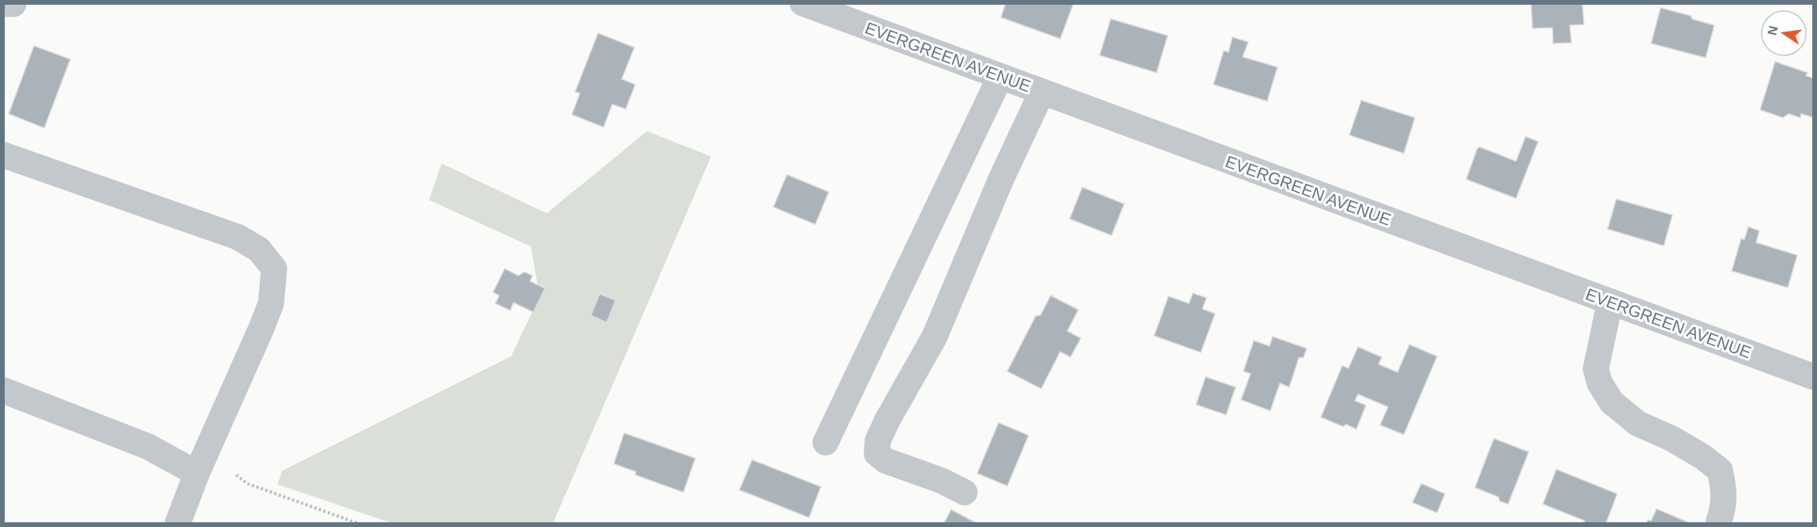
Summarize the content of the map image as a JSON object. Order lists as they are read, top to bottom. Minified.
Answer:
{"streets":{"street":["EVERGREEN AVENUE"]},"north":"left"}
